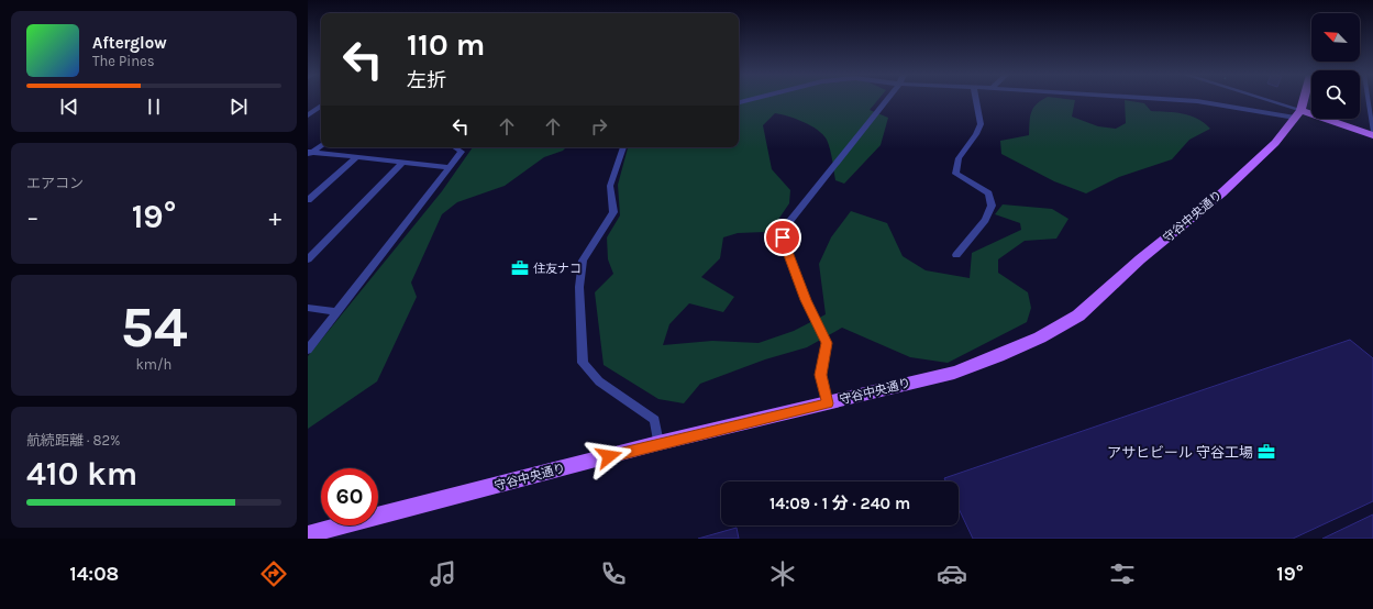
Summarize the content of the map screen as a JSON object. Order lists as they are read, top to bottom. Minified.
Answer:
{"streets":{"main road":["守谷中央通り"]},"places":{"office":["住友ナコ","アサヒビール 守谷工場"]},"north":"top left","page":{"turn":["110 m","左折"],"song":["Afterglow","The Pines"],"tile":["エアコン",["54","km/h"],["航続距離 · 82%","410 km"]],"heat":["−","19°","+"],"limit":"60","trip":"14:09 · 1 分 · 240 m","tabs":["14:08","19°"]}}
